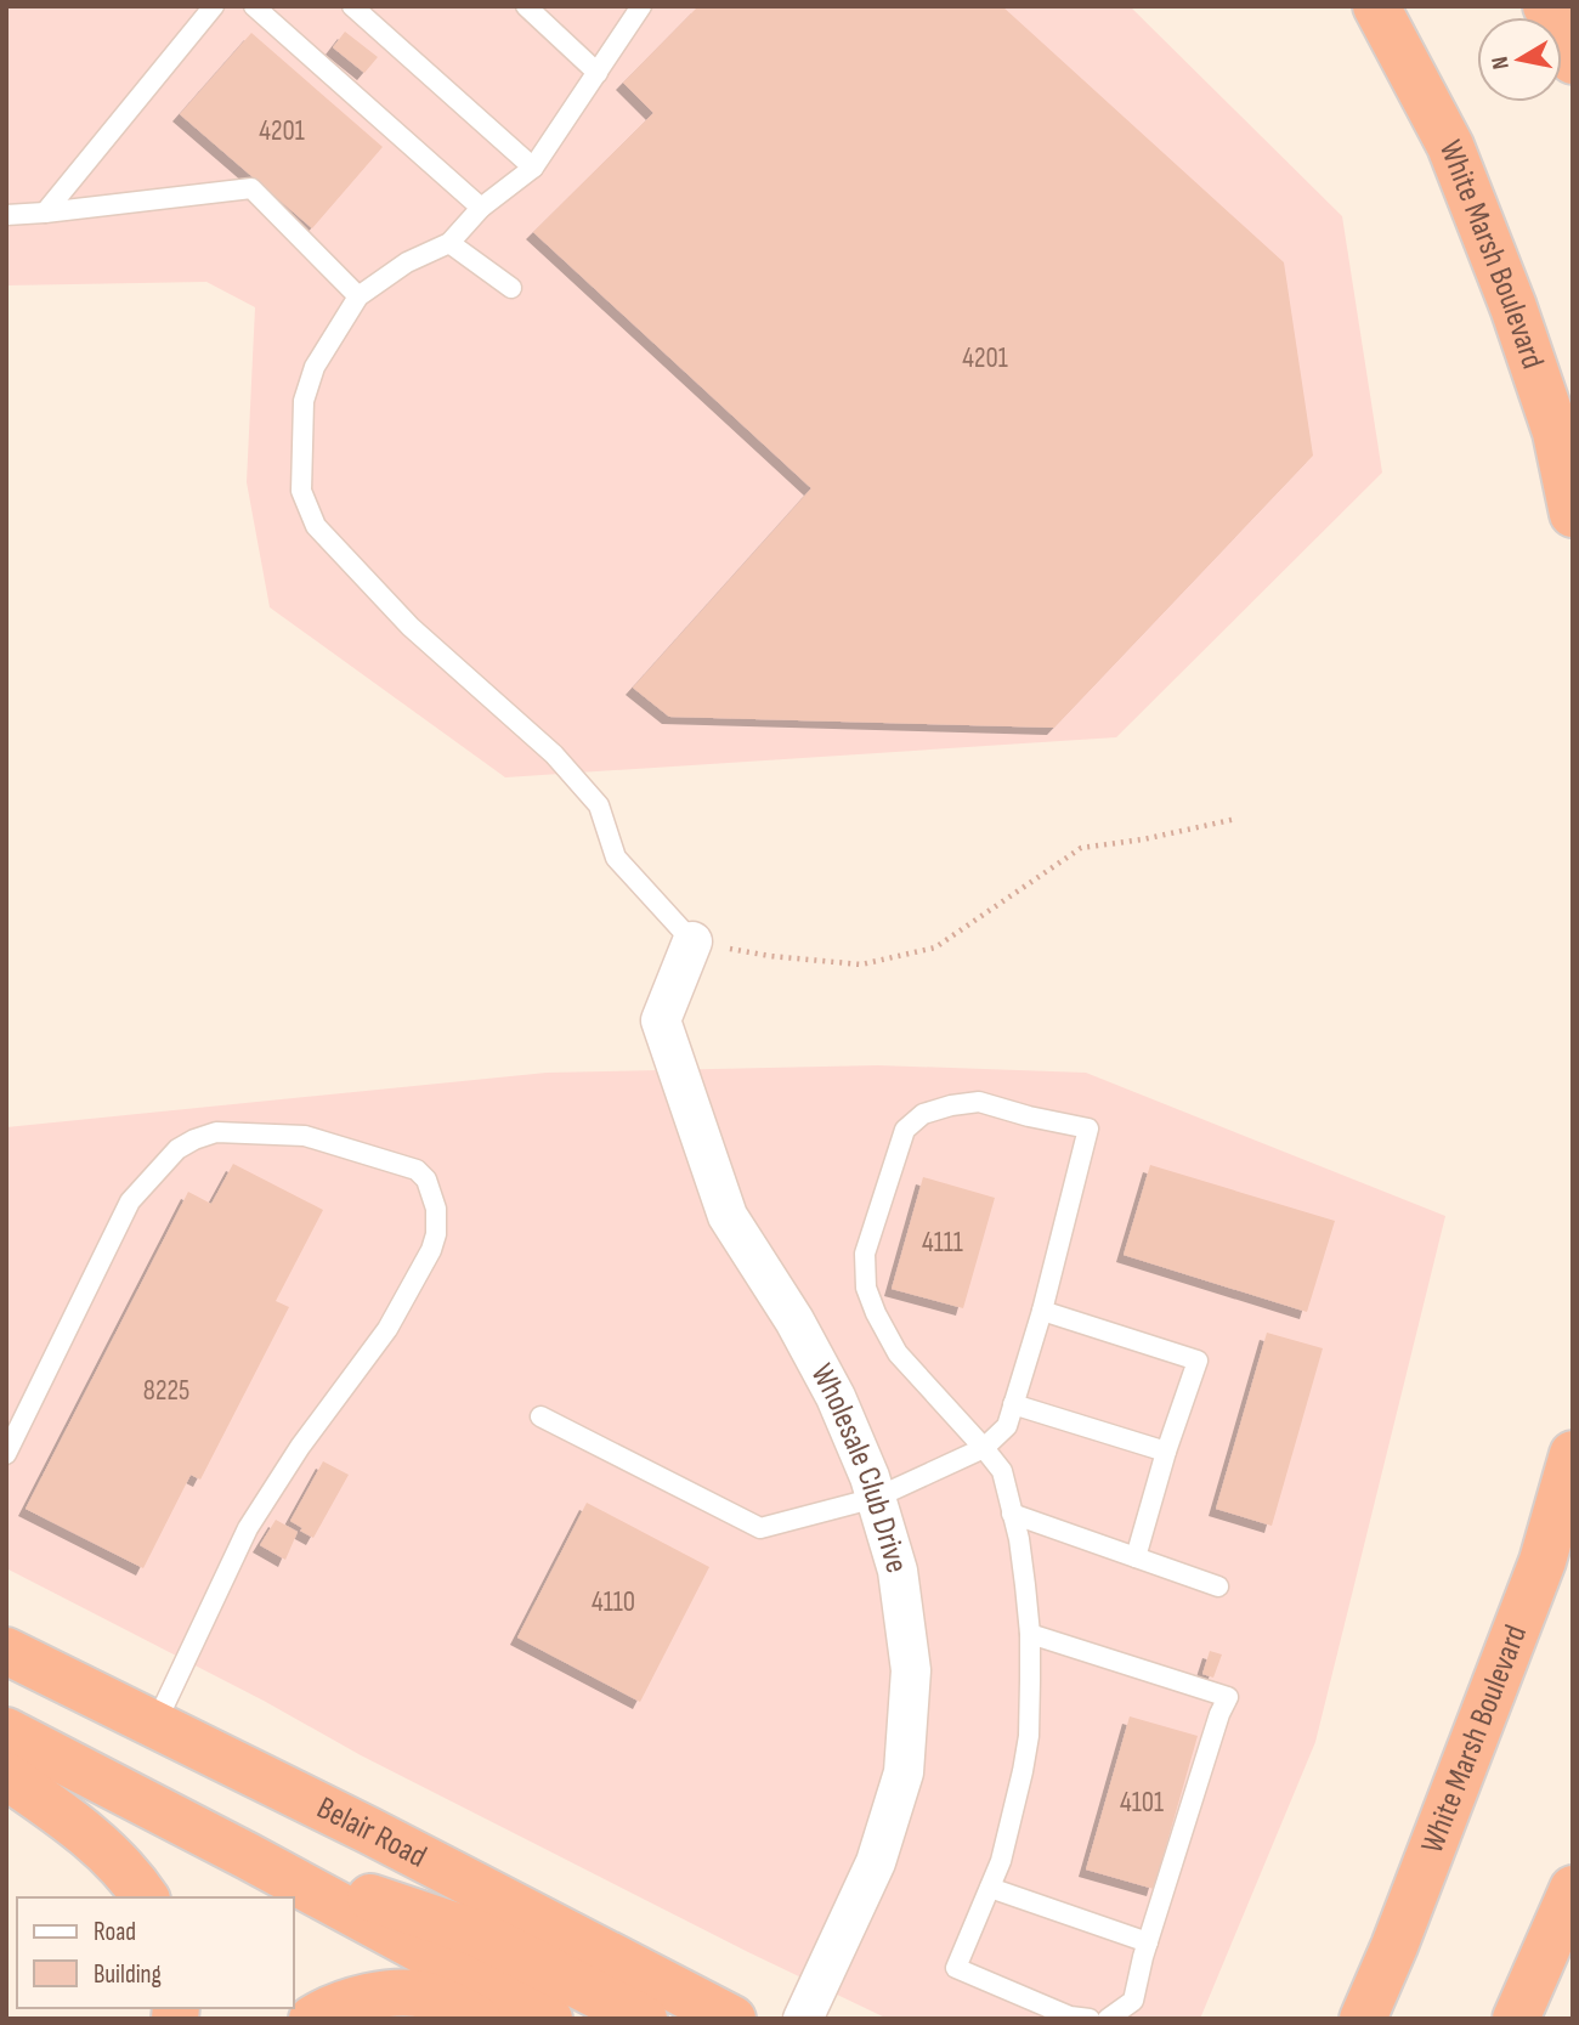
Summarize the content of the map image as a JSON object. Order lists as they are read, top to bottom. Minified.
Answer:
{"streets":{"highway":["White Marsh Boulevard","Belair Road"],"street":["Wholesale Club Drive"]},"house_numbers":["4201","4201","4111","8225","4110","4101"],"legend":["Road","Building"],"north":"left"}
